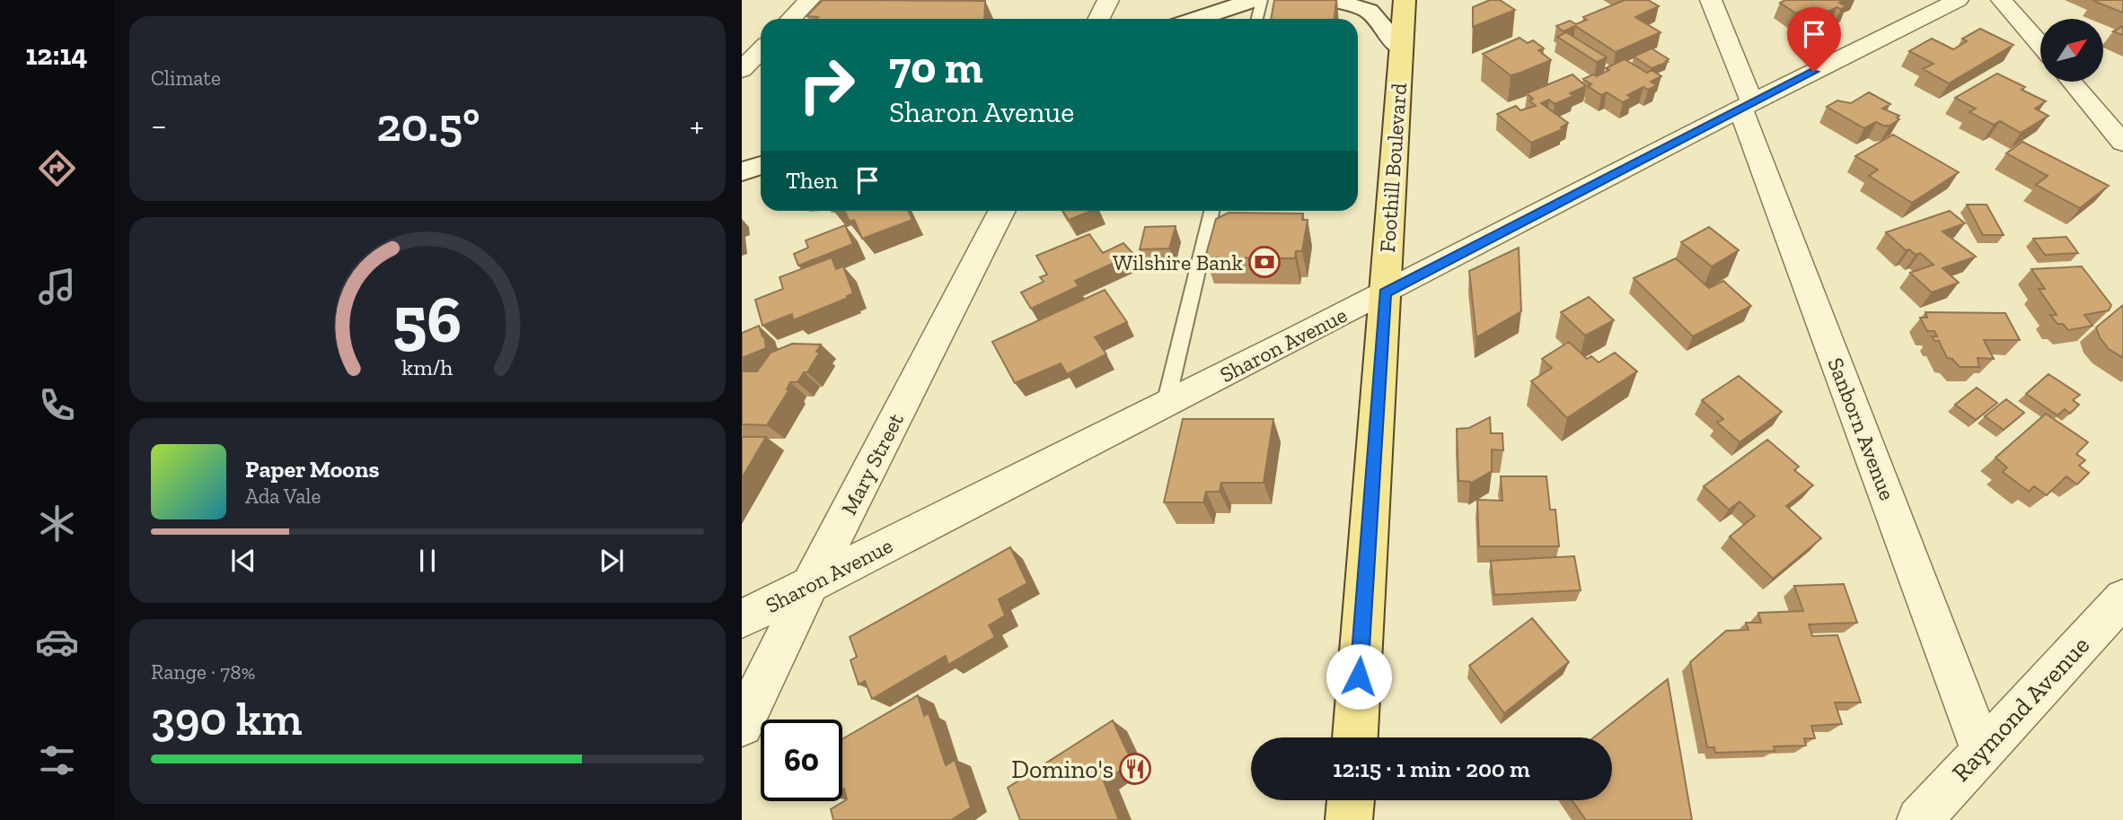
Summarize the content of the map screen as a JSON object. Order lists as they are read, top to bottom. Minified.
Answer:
{"streets":{"main road":["Foothill Boulevard"],"street":["Sharon Avenue","Sanborn Avenue","Mary Street","Raymond Avenue"]},"crossings":[["Foothill Boulevard","Sharon Avenue"],["Sharon Avenue","Sanborn Avenue"],["Sharon Avenue","Mary Street"],["Sanborn Avenue","Raymond Avenue"]],"places":{"bank":["Wilshire Bank"],"restaurant":["Domino's"]},"north":"top right","page":{"tabs":"12:14","tile":["Climate",["Range · 78%","390 km"]],"turn":["70 m","Sharon Avenue"],"heat":["−","20.5°","+"],"then":"Then","song":["Paper Moons","Ada Vale"],"limit":"60","trip":"12:15 · 1 min · 200 m","gauge":["56","km/h"]}}
